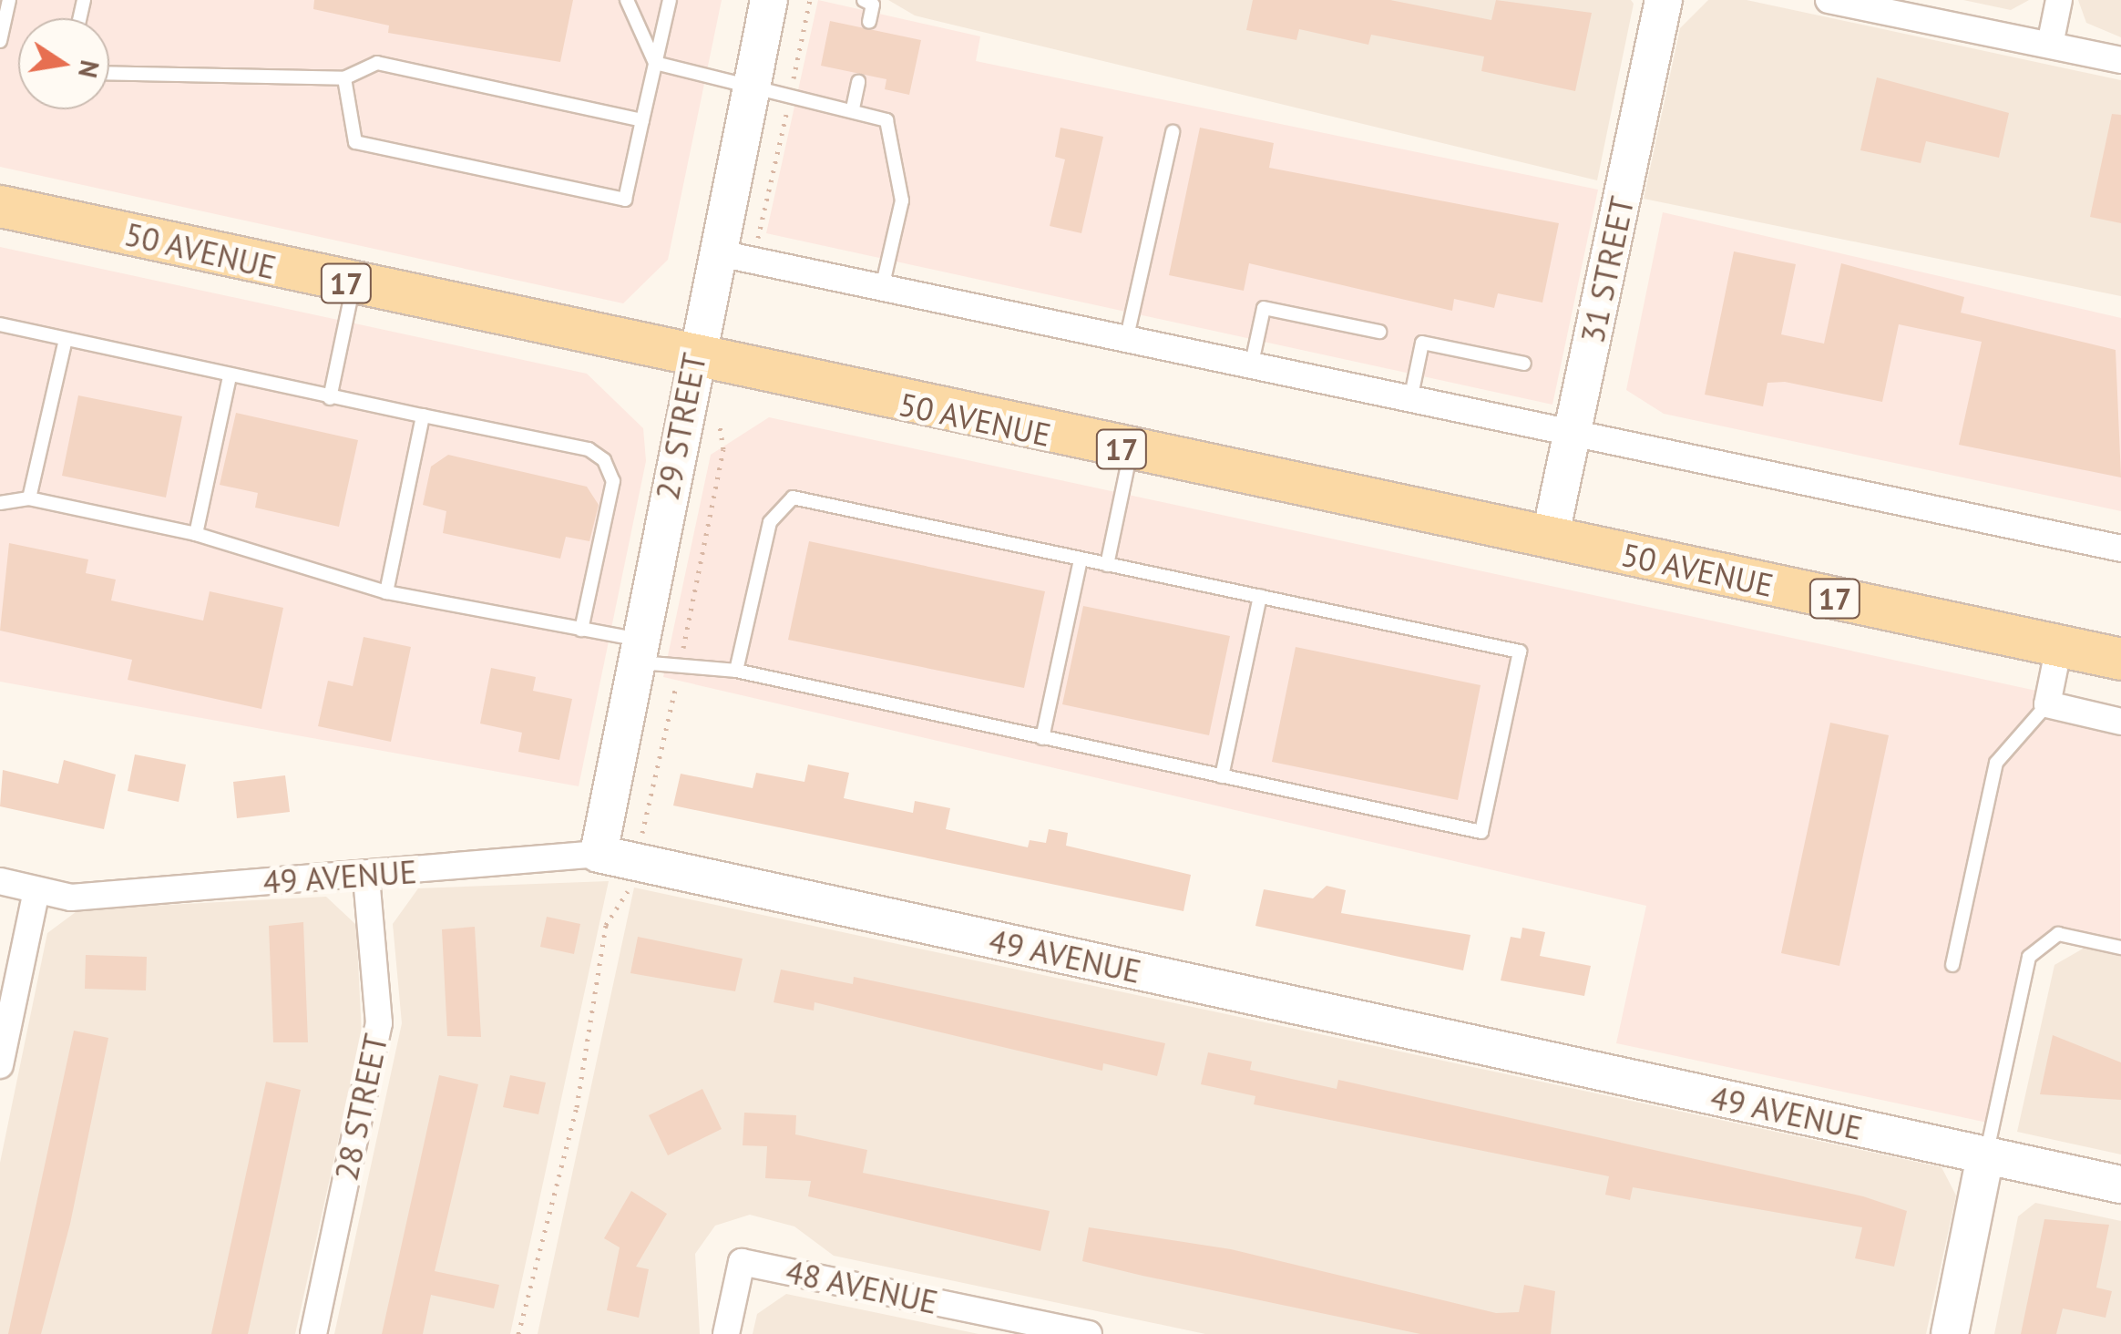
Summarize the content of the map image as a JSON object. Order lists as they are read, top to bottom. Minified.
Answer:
{"streets":{"main road":["50 AVENUE","17"],"street":["31 STREET","29 STREET","49 AVENUE","28 STREET","48 AVENUE"]},"crossings":[["50 AVENUE","31 STREET"],["50 AVENUE","29 STREET"],["29 STREET","49 AVENUE"],["49 AVENUE","28 STREET"]],"north":"right"}
